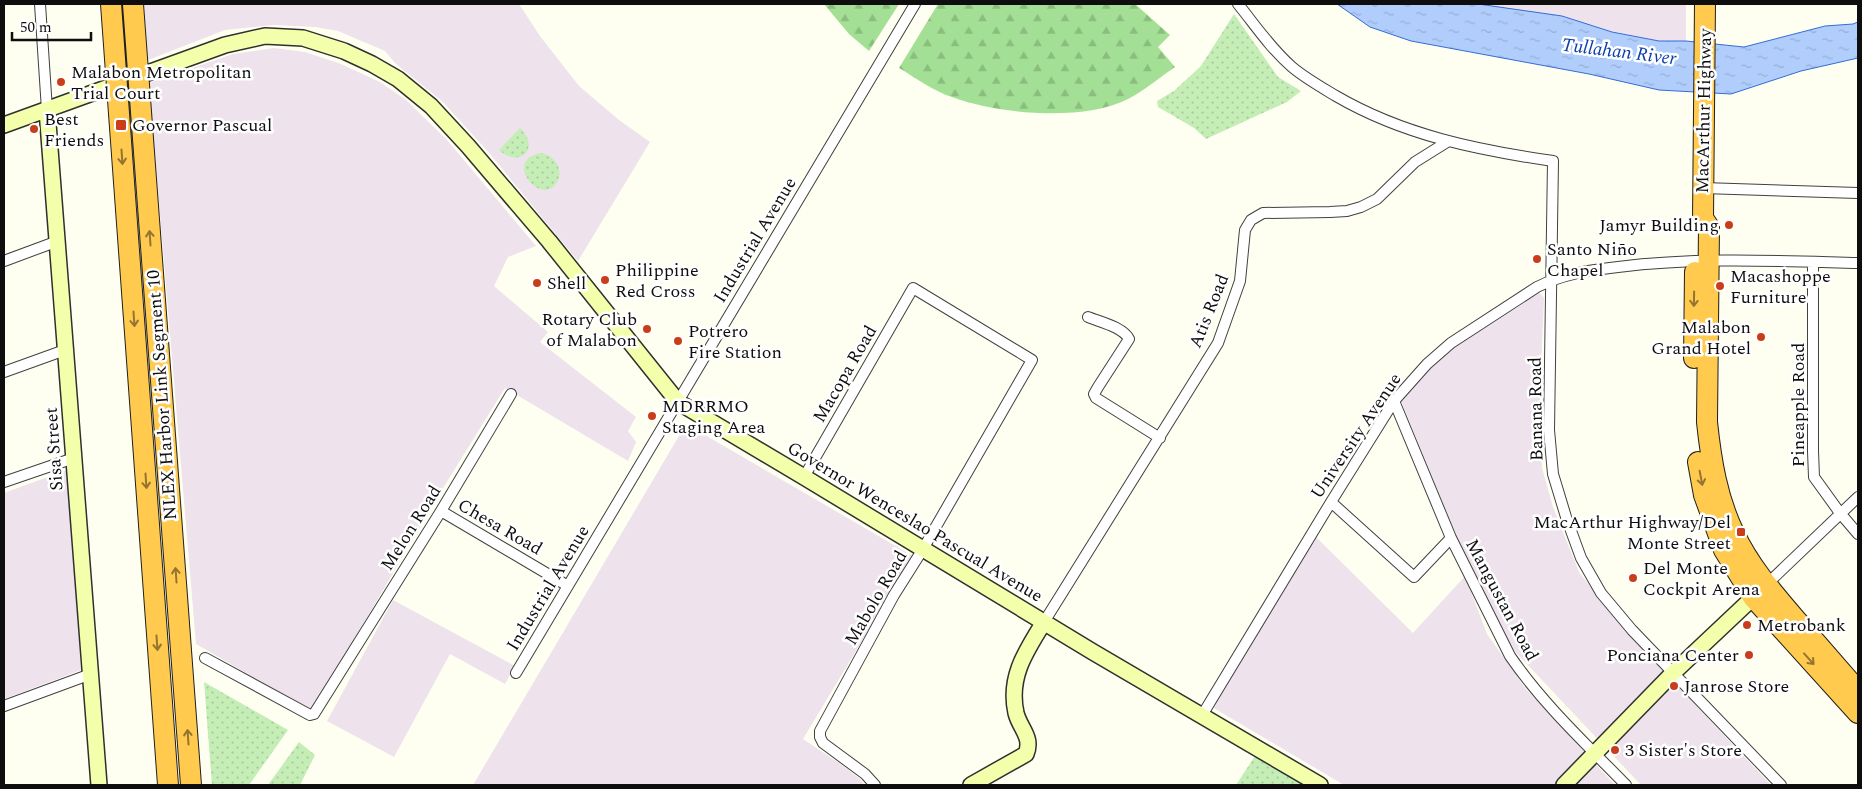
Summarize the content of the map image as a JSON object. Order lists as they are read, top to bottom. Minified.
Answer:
{"streets":{"highway":["MacArthur Highway","NLEX Harbor Link Segment 10"],"main road":["Sisa Street","Governor Wenceslao Pascual Avenue"],"street":["Industrial Avenue","Atis Road","Macopa Road","Pineapple Road","Banana Road","University Avenue","Chesa Road","Melon Road","Mabolo Road","Mangustan Road"]},"crossings":[["MacArthur Highway","University Avenue"],["Industrial Avenue","Governor Wenceslao Pascual Avenue"],["Industrial Avenue","Chesa Road"],["Atis Road","Banana Road"],["Atis Road","Governor Wenceslao Pascual Avenue"],["Macopa Road","Governor Wenceslao Pascual Avenue"],["Macopa Road","Mabolo Road"],["Pineapple Road","University Avenue"],["Banana Road","University Avenue"],["University Avenue","Governor Wenceslao Pascual Avenue"],["University Avenue","Mangustan Road"],["Sisa Street","Governor Wenceslao Pascual Avenue"],["Governor Wenceslao Pascual Avenue","Mabolo Road"],["Chesa Road","Melon Road"]],"water":["Tullahan River"],"places":{"other":["Malabon Metropolitan Trial Court","Best Friends","Jamyr Building","Santo Niño Chapel","Philippine Red Cross","Shell","Macashoppe Furniture","Rotary Club of Malabon","Malabon Grand Hotel","Potrero Fire Station","MDRRMO Staging Area","Del Monte Cockpit Arena","Metrobank","Ponciana Center","Janrose Store","3 Sister's Store"],"transit":["Governor Pascual","MacArthur Highway/Del Monte Street"]},"scale_bar":"50 m"}
